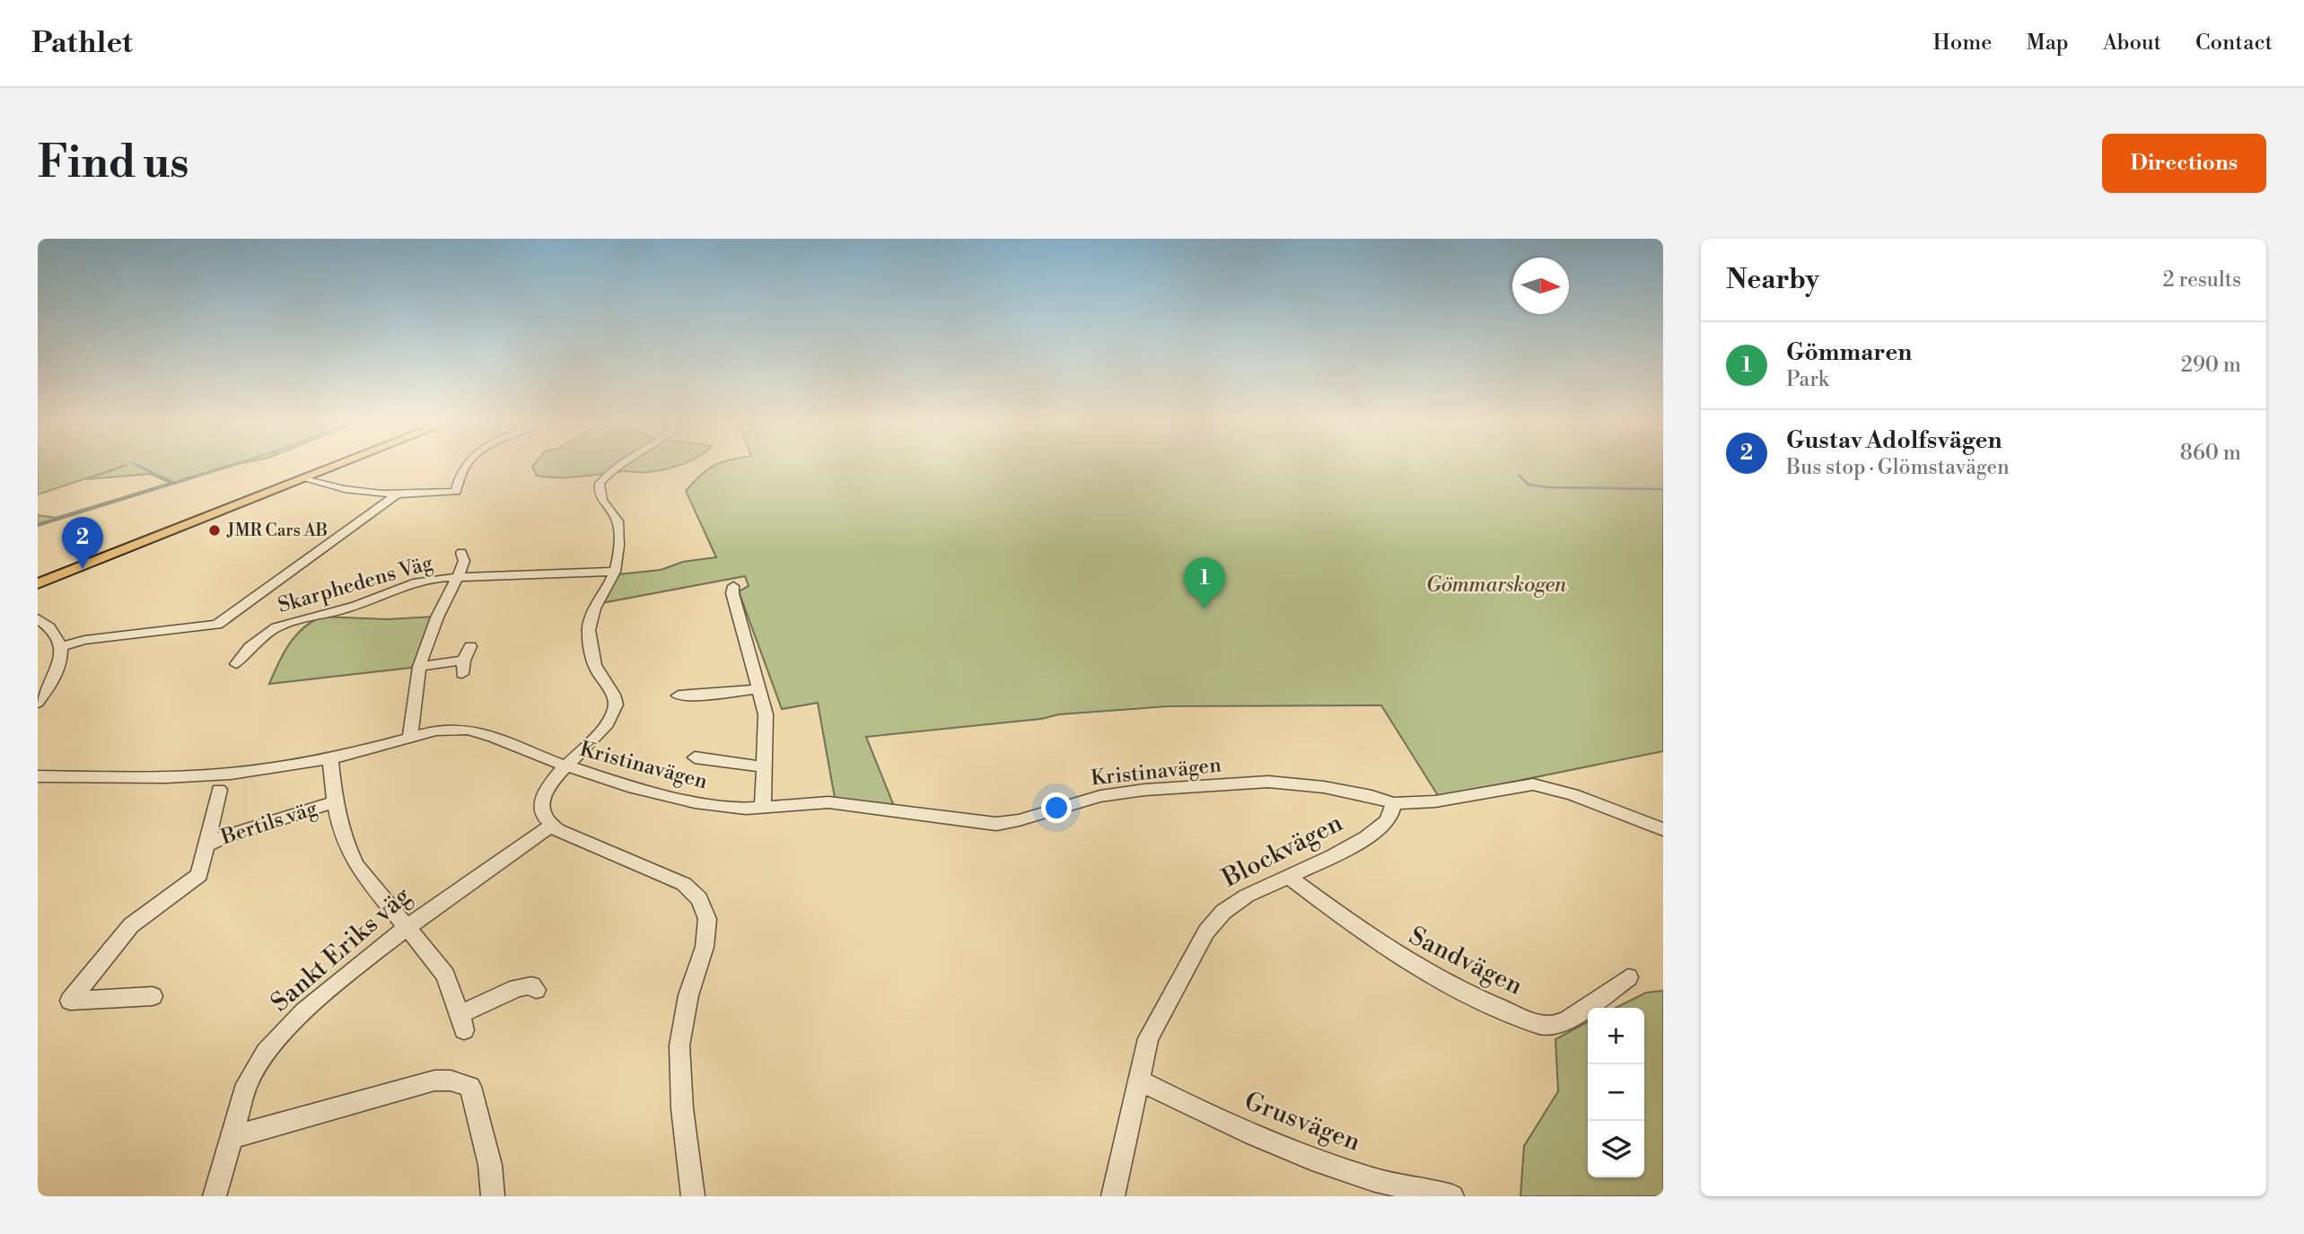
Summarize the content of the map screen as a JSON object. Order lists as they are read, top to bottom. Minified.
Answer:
{"streets":{"street":["Skarphedens Väg","Kristinavägen","Bertils väg","Blockvägen","Sankt Eriks väg","Sandvägen","Grusvägen"]},"crossings":[["Kristinavägen","Blockvägen"],["Blockvägen","Sandvägen"],["Blockvägen","Grusvägen"]],"parks":["Gömmarskogen"],"places":["JMR Cars AB"],"north":"right","page":{"header":"Pathlet","nav":["Home","Map","About","Contact"],"buttons":"Directions","title":"Find us","heading":["Nearby","2 results"],"list":[{"mark":"1","name":"Gömmaren","note":"Park","value":"290 m"},{"mark":"2","name":"Gustav Adolfsvägen","note":"Bus stop · Glömstavägen","value":"860 m"}],"pins":["2","1"],"map_buttons":["+","−"]}}
